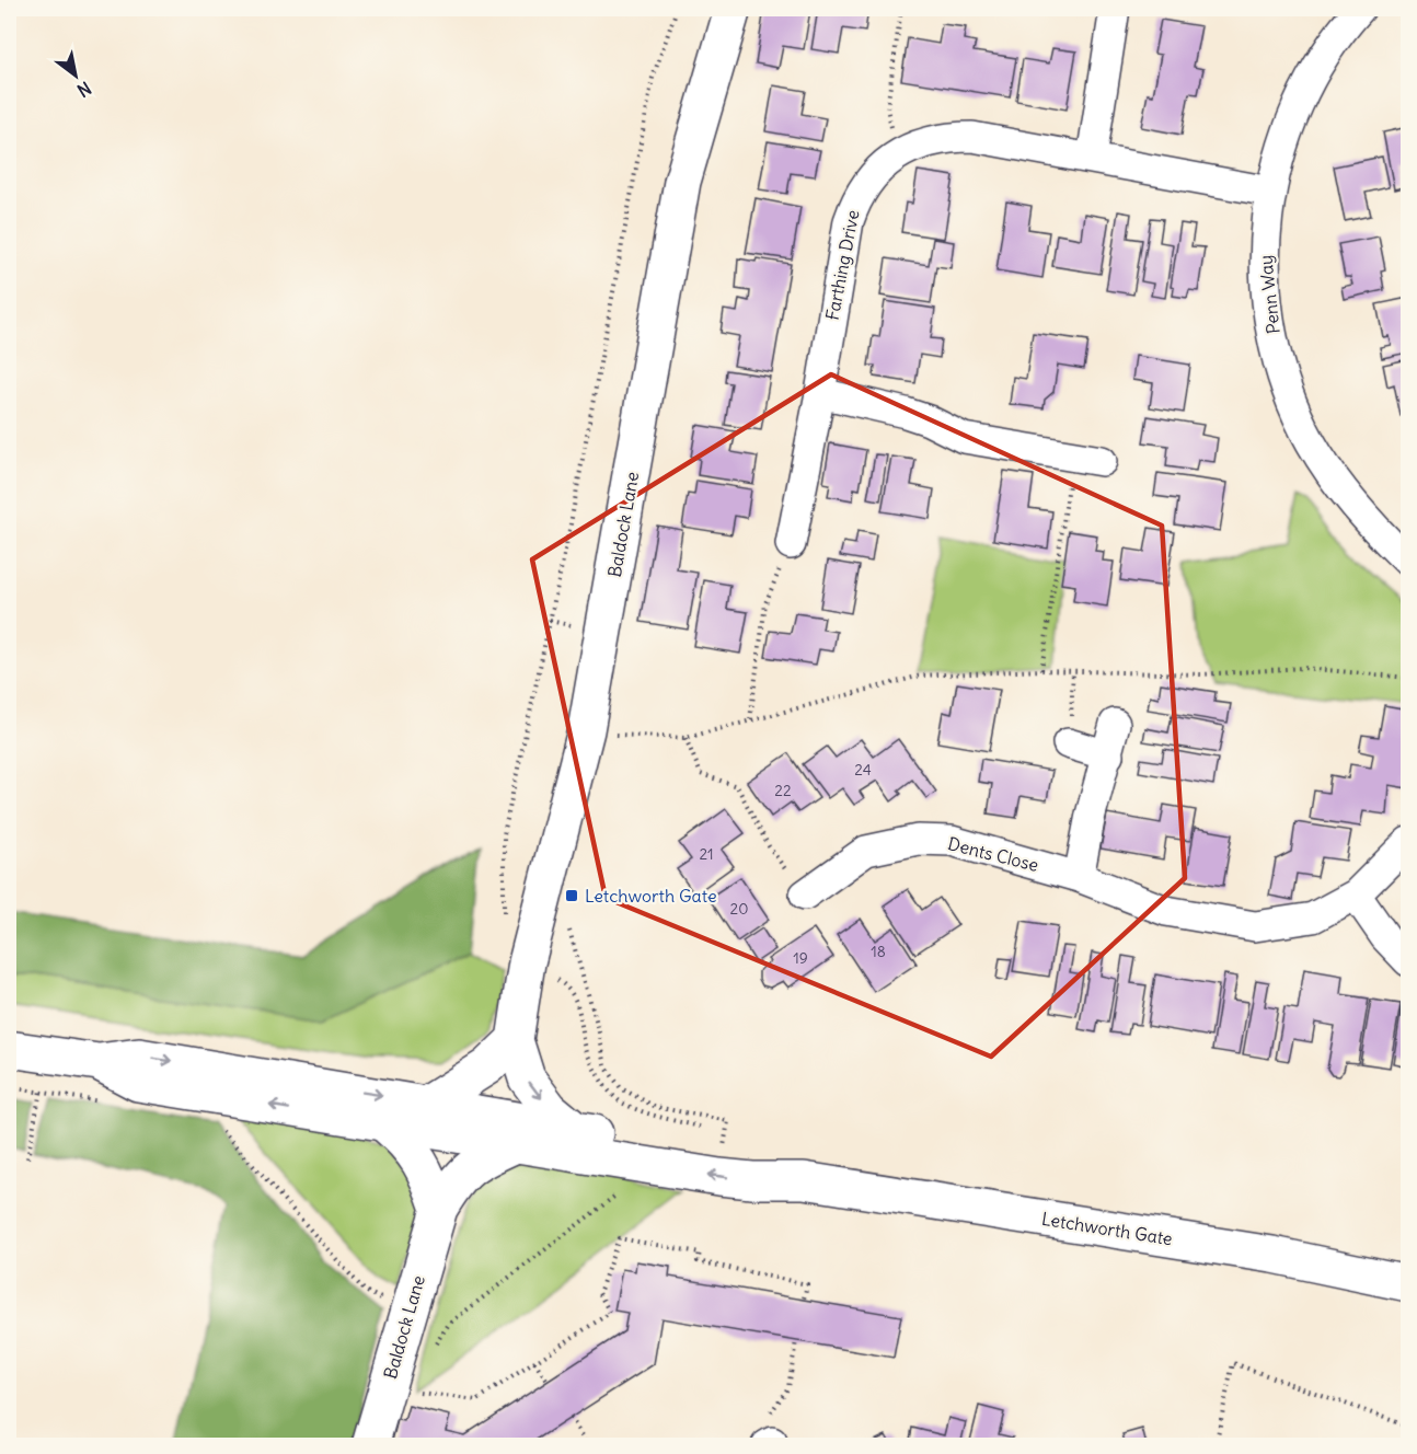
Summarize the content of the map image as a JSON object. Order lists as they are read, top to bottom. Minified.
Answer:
{"streets":{"main road":["Baldock Lane","Letchworth Gate"],"street":["Farthing Drive","Penn Way","Dents Close"]},"crossings":[["Farthing Drive","Penn Way"],["Baldock Lane","Letchworth Gate"]],"places":{"transit":["Letchworth Gate"]},"house_numbers":["24","22","21","20","18","19"],"north":"bottom right"}
